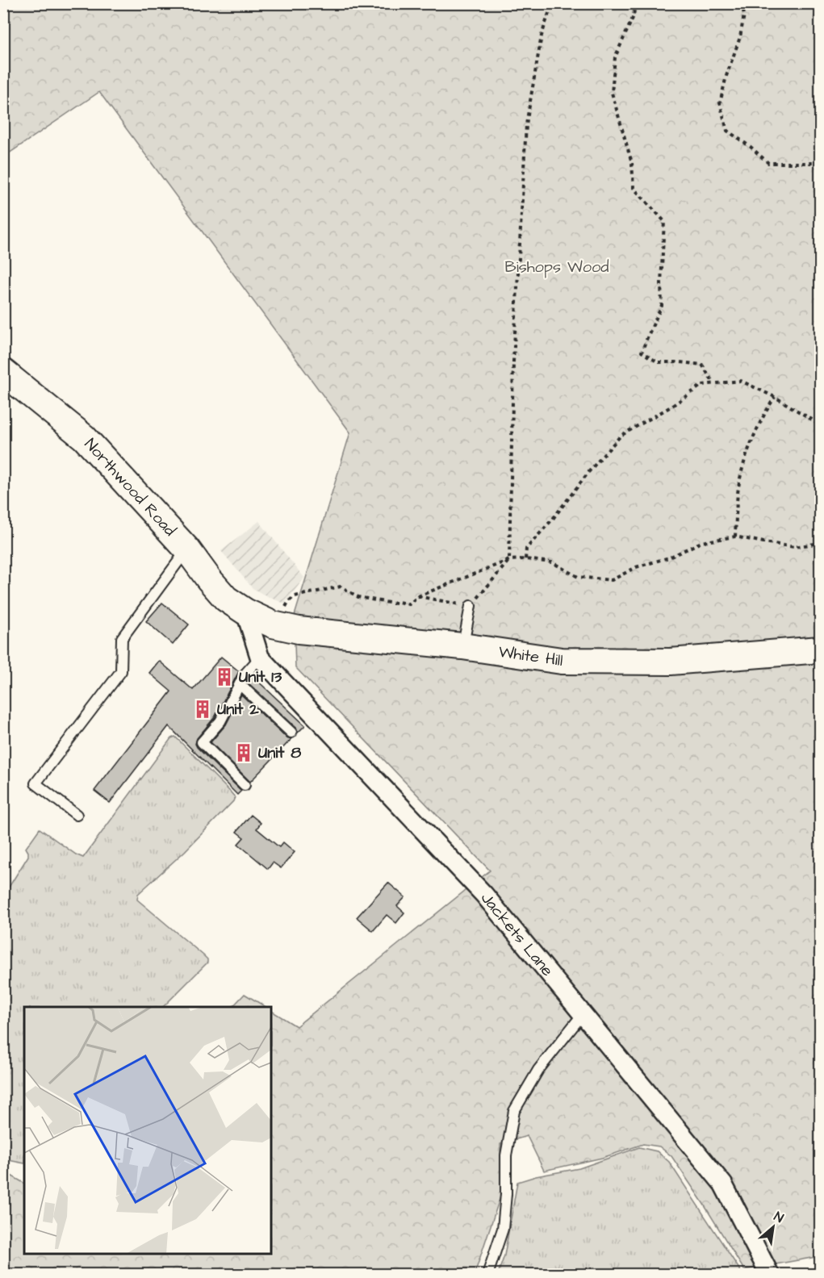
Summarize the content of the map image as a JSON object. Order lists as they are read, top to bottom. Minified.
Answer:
{"streets":{"street":["Northwood Road","White Hill","Jackets Lane"]},"crossings":[["Northwood Road","White Hill"],["Northwood Road","Jackets Lane"],["White Hill","Jackets Lane"]],"parks":["Bishops Wood"],"places":{"building":["Unit 13","Unit 2","Unit 8"]},"north":"top right"}
